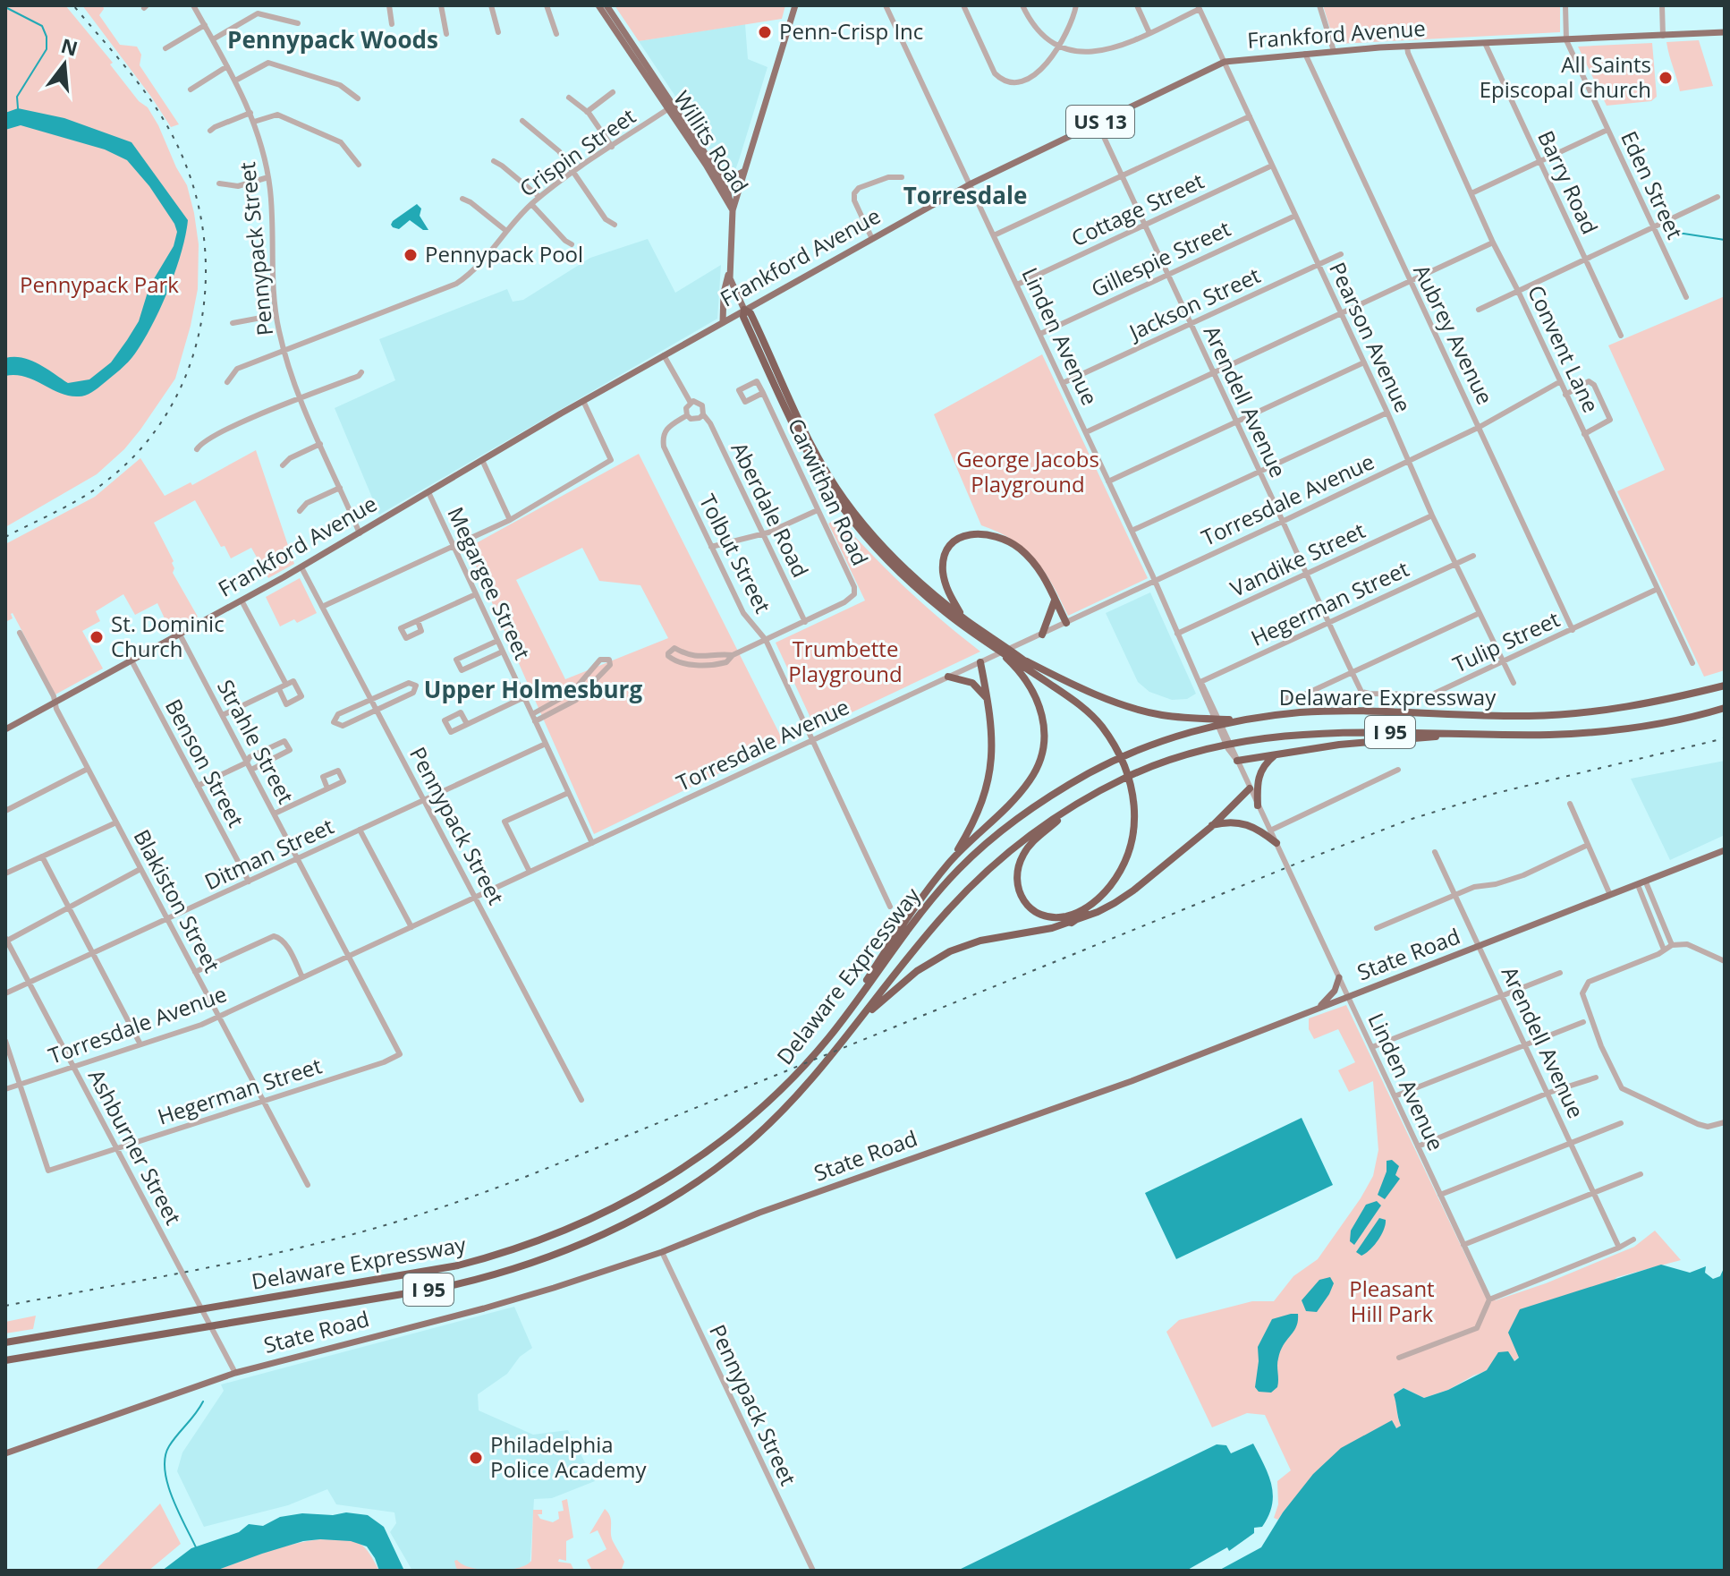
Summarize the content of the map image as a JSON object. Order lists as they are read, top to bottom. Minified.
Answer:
{"streets":{"highway":["Delaware Expressway","I 95"],"main road":["Frankford Avenue","US 13","Willits Road","State Road"],"street":["Crispin Street","Barry Road","Eden Street","Cottage Street","Pennypack Street","Gillespie Street","Jackson Street","Aubrey Avenue","Linden Avenue","Pearson Avenue","Convent Lane","Arendell Avenue","Carwithan Road","Torresdale Avenue","Aberdale Road","Tolbut Street","Vandike Street","Megargee Street","Hegerman Street","Tulip Street","Strahle Street","Benson Street","Ditman Street","Blakiston Street","Ashburner Street"]},"crossings":[["Frankford Avenue","Barry Road"],["Frankford Avenue","Eden Street"],["Frankford Avenue","Pennypack Street"],["Frankford Avenue","Aubrey Avenue"],["Frankford Avenue","Linden Avenue"],["Frankford Avenue","Pearson Avenue"],["Frankford Avenue","Convent Lane"],["Frankford Avenue","Arendell Avenue"],["Frankford Avenue","Megargee Street"],["Frankford Avenue","Strahle Street"],["Frankford Avenue","Benson Street"],["Frankford Avenue","Blakiston Street"],["Willits Road","Crispin Street"],["Crispin Street","Pennypack Street"],["Cottage Street","Linden Avenue"],["Cottage Street","Pearson Avenue"],["Cottage Street","Arendell Avenue"],["Pennypack Street","Torresdale Avenue"],["Pennypack Street","Ditman Street"],["Pennypack Street","State Road"],["Gillespie Street","Linden Avenue"],["Gillespie Street","Pearson Avenue"],["Gillespie Street","Arendell Avenue"],["Jackson Street","Linden Avenue"],["Jackson Street","Pearson Avenue"],["Jackson Street","Arendell Avenue"],["Aubrey Avenue","Torresdale Avenue"],["Aubrey Avenue","Tulip Street"],["Linden Avenue","Torresdale Avenue"],["Linden Avenue","Vandike Street"],["Linden Avenue","Hegerman Street"],["Linden Avenue","State Road"],["Pearson Avenue","Torresdale Avenue"],["Pearson Avenue","Vandike Street"],["Pearson Avenue","Hegerman Street"],["Pearson Avenue","Tulip Street"],["Convent Lane","Torresdale Avenue"],["Convent Lane","Tulip Street"],["Arendell Avenue","Torresdale Avenue"],["Arendell Avenue","Vandike Street"],["Arendell Avenue","Hegerman Street"],["Arendell Avenue","Tulip Street"],["Arendell Avenue","State Road"],["Carwithan Road","Aberdale Road"],["Torresdale Avenue","Tolbut Street"],["Torresdale Avenue","Megargee Street"],["Torresdale Avenue","Hegerman Street"],["Torresdale Avenue","Strahle Street"],["Torresdale Avenue","Blakiston Street"],["Torresdale Avenue","Ashburner Street"],["Aberdale Road","Tolbut Street"],["Megargee Street","Ditman Street"],["Hegerman Street","Strahle Street"],["Hegerman Street","Blakiston Street"],["Hegerman Street","Ashburner Street"],["Strahle Street","Ditman Street"],["Benson Street","Ditman Street"],["Ditman Street","Blakiston Street"],["Ditman Street","Ashburner Street"],["State Road","Ashburner Street"]],"districts":["Pennypack Woods","Torresdale","Upper Holmesburg"],"parks":["Pennypack Park","George Jacobs Playground","Trumbette Playground","Pleasant Hill Park"],"places":["Penn-Crisp Inc","All Saints Episcopal Church","Pennypack Pool","St. Dominic Church","Philadelphia Police Academy"],"north":"top"}
